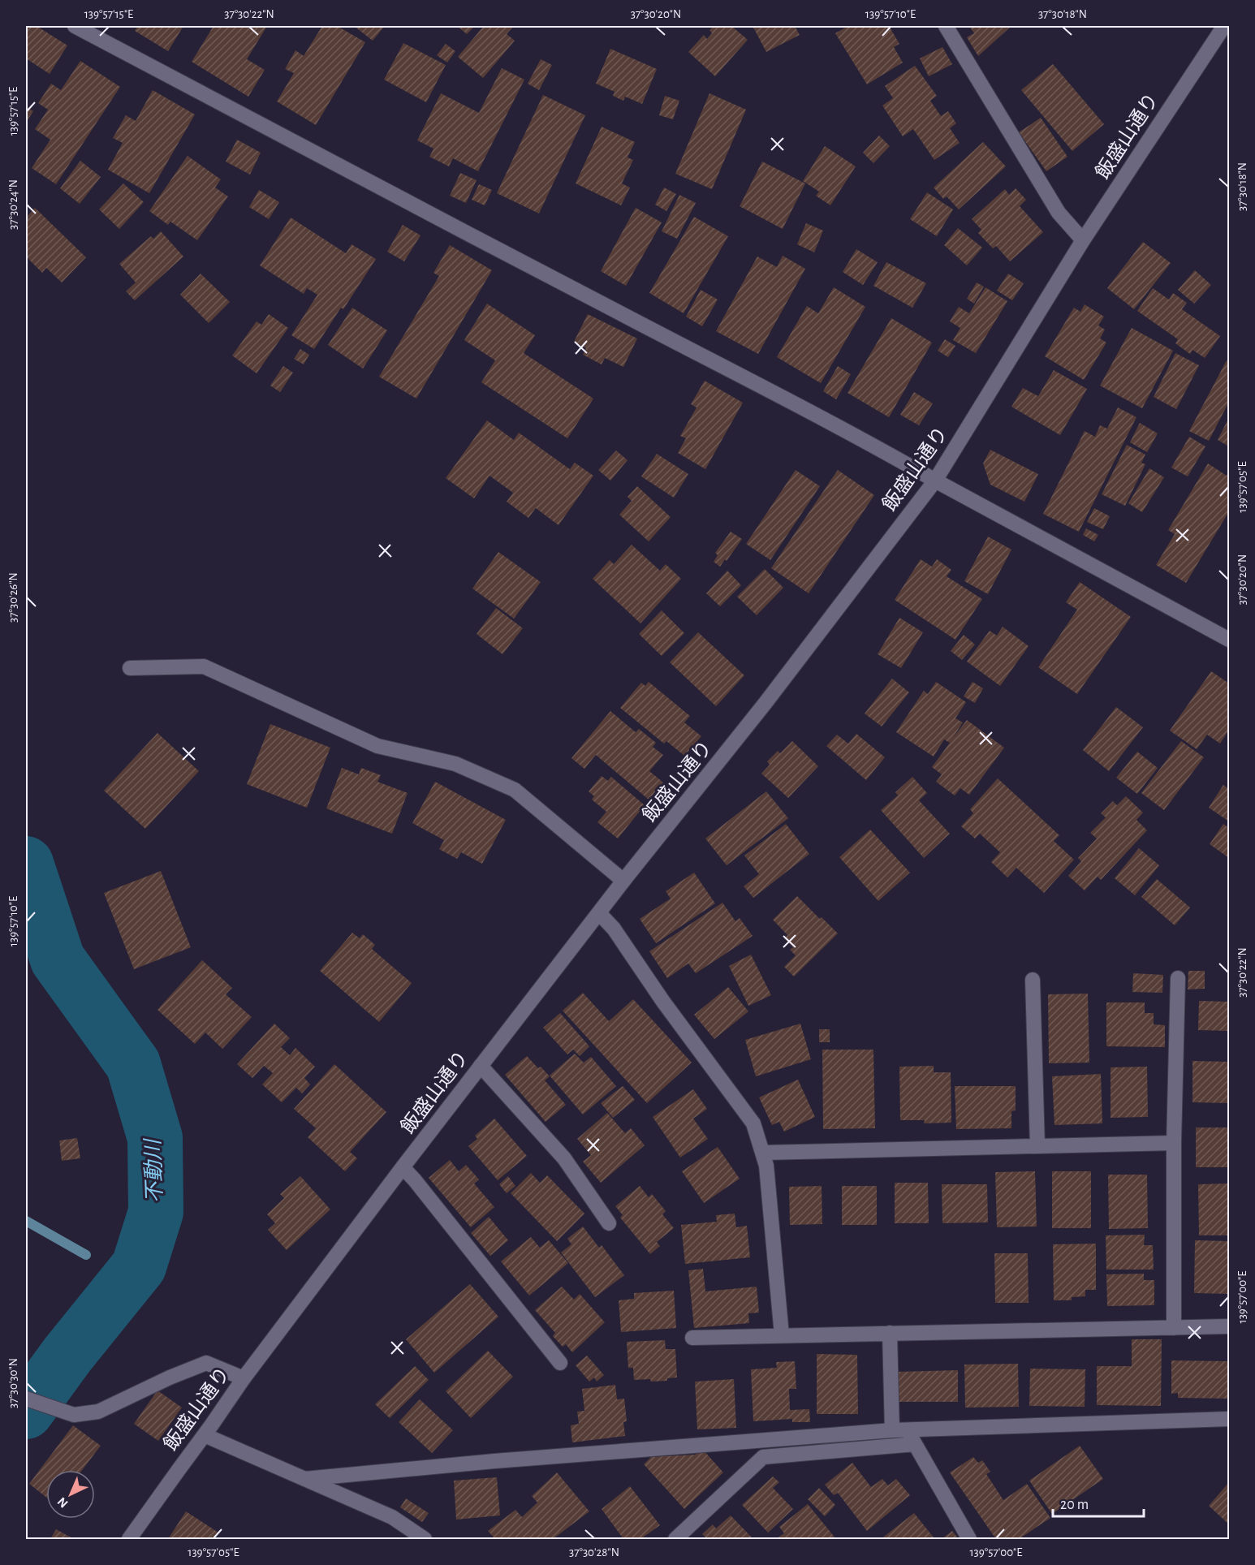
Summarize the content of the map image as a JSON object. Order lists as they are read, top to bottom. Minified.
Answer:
{"streets":{"street":["飯盛山通り"]},"water":["不動川"],"scale_bar":"20 m","north":"bottom left","coordinates":["139°57'15\"E","37°30'22\"N","37°30'20\"N","139°57'10\"E","37°30'18\"N","37°30'24\"N","139°57'05\"E","37°30'26\"N","139°57'00\"E","37°30'30\"N","37°30'28\"N"]}
